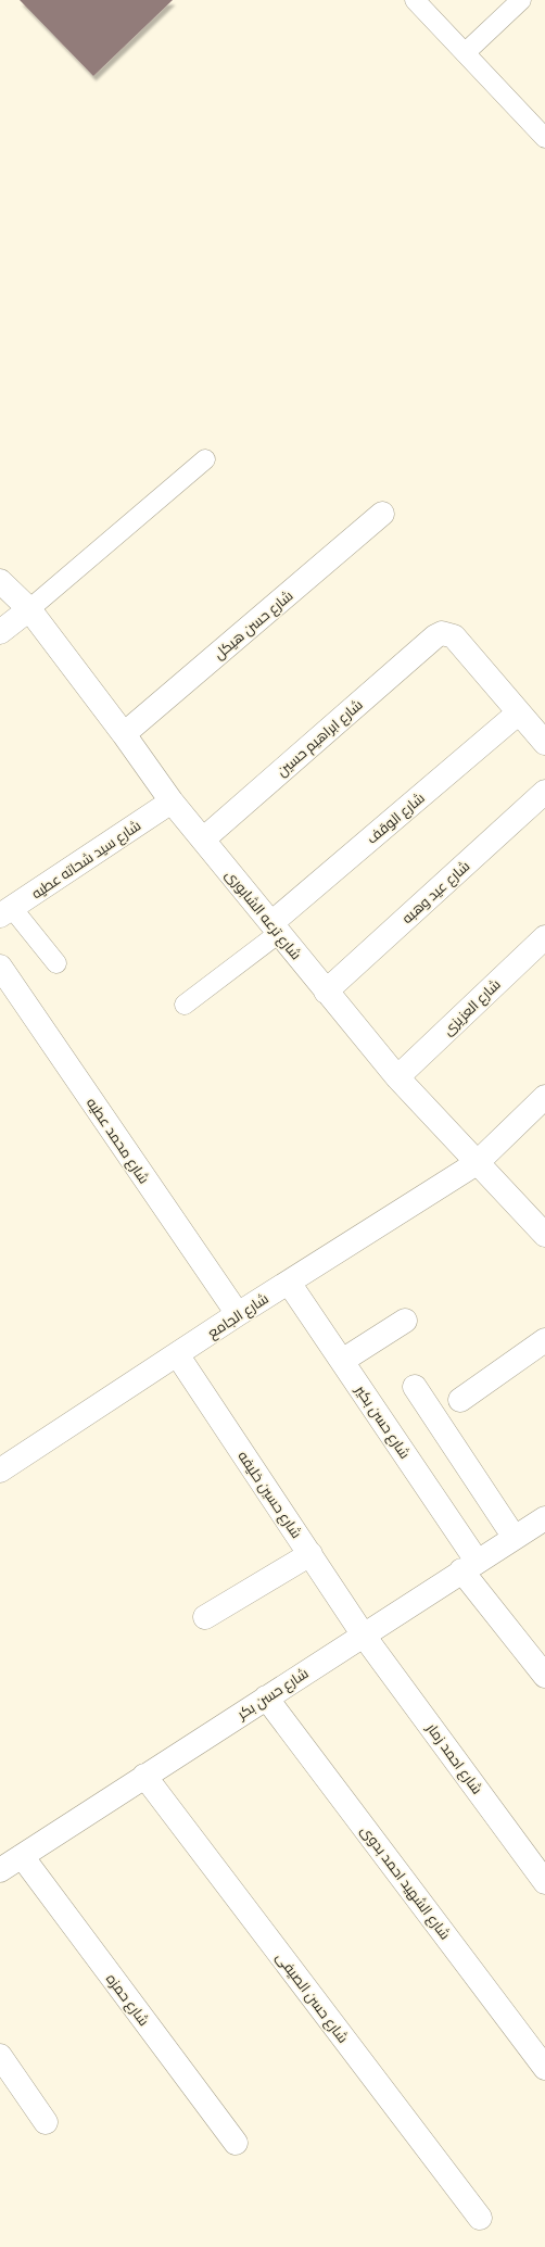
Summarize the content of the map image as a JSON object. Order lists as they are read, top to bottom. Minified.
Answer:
{"streets":{"street":["شارع حسن هيكل","شارع ابراهيم حسين","شارع الوقف","شارع سيد شحاته عطيه","شارع عيد وهبه","شارع ترعه الشابورى","شارع العزيزى","شارع محمد عطيه","شارع الجامع","شارع حسن بكير","شارع حسين خليفه","شارع حسن بكر","شارع احمد زمار","شارع الشهيد احمد بدوى","شارع حسن الصيفى","شارع حمزه"]},"crossings":[["شارع حسن هيكل","شارع ترعه الشابورى"],["شارع ابراهيم حسين","شارع الوقف"],["شارع ابراهيم حسين","شارع ترعه الشابورى"],["شارع الوقف","شارع ترعه الشابورى"],["شارع سيد شحاته عطيه","شارع ترعه الشابورى"],["شارع عيد وهبه","شارع ترعه الشابورى"],["شارع ترعه الشابورى","شارع العزيزى"],["شارع ترعه الشابورى","شارع الجامع"],["شارع محمد عطيه","شارع الجامع"],["شارع الجامع","شارع حسن بكير"],["شارع الجامع","شارع حسين خليفه"],["شارع حسن بكير","شارع حسن بكر"],["شارع حسين خليفه","شارع حسن بكر"],["شارع حسين خليفه","شارع احمد زمار"],["شارع حسن بكر","شارع احمد زمار"],["شارع حسن بكر","شارع الشهيد احمد بدوى"],["شارع حسن بكر","شارع حسن الصيفى"],["شارع حسن بكر","شارع حمزه"]]}
